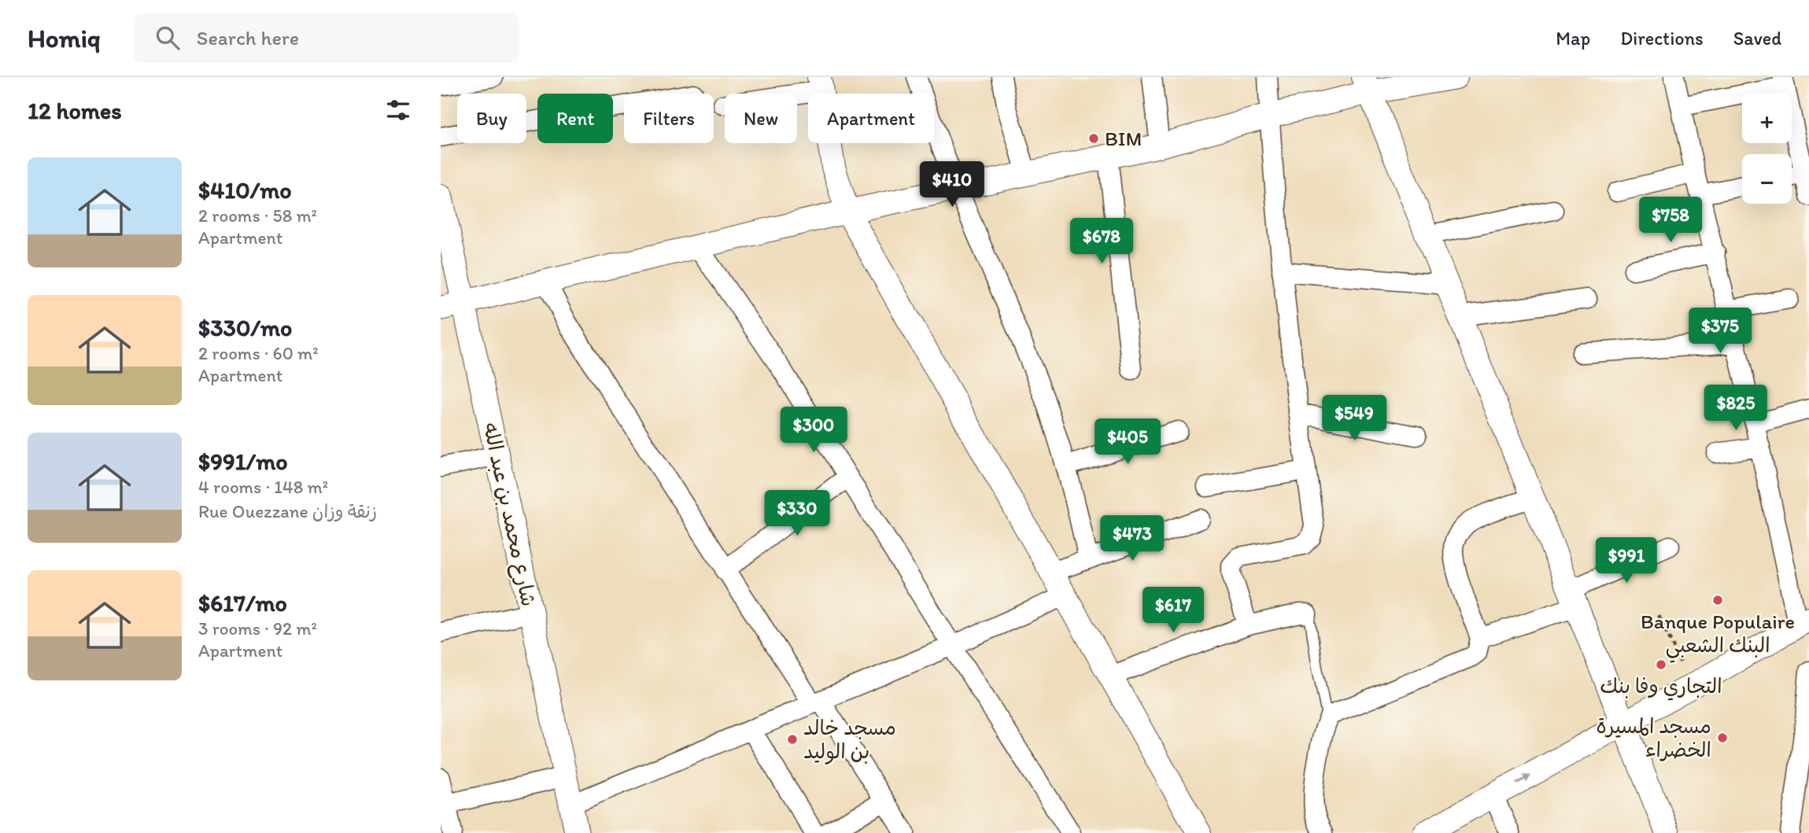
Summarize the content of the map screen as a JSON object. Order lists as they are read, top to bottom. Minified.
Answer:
{"streets":{"street":["شارع محمد بن عبد الله"]},"places":["BIM","Banque Populaire البنك الشعبي","التجاري وفا بنك","مسجد المسيرة الخضراء","مسجد خالد بن الوليد"],"page":{"header":"Homiq","search":"Search here","nav":["Map","Directions","Saved"],"heading":"12 homes","map_buttons":["+","−"],"chip":["Buy","Rent","Filters","New","Apartment"],"list":[{"name":"$410/mo","note":"2 rooms · 58 m² · Apartment"},{"name":"$330/mo","note":"2 rooms · 60 m² · Apartment"},{"name":"$991/mo","note":"4 rooms · 148 m² · Rue Ouezzane زنقة وزان"},{"name":"$617/mo","note":"3 rooms · 92 m² · Apartment"}],"price":["$410","$758","$678","$375","$825","$549","$300","$405","$330","$473","$991","$617"]}}
